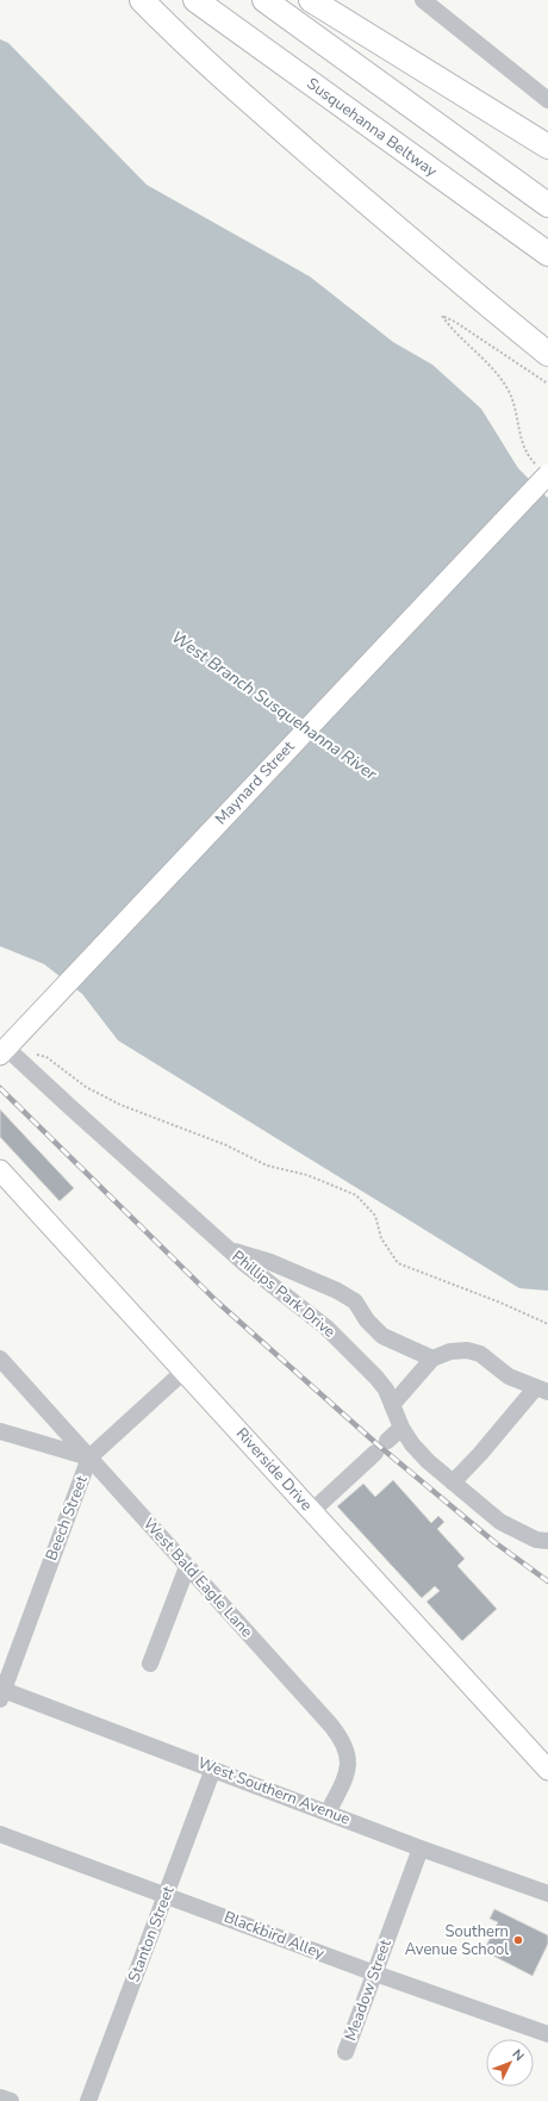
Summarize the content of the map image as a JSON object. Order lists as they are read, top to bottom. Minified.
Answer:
{"streets":{"highway":["Susquehanna Beltway"],"main road":["Maynard Street","Riverside Drive"],"street":["Phillips Park Drive","Beech Street","West Bald Eagle Lane","West Southern Avenue","Stanton Street","Blackbird Alley","Meadow Street"]},"crossings":[["Maynard Street","Phillips Park Drive"],["Riverside Drive","Beech Street"],["Beech Street","West Bald Eagle Lane"],["Beech Street","West Southern Avenue"],["West Bald Eagle Lane","West Southern Avenue"],["West Southern Avenue","Stanton Street"],["West Southern Avenue","Meadow Street"],["Stanton Street","Blackbird Alley"],["Blackbird Alley","Meadow Street"]],"water":["West Branch Susquehanna River"],"places":["Southern Avenue School"],"north":"top right"}
